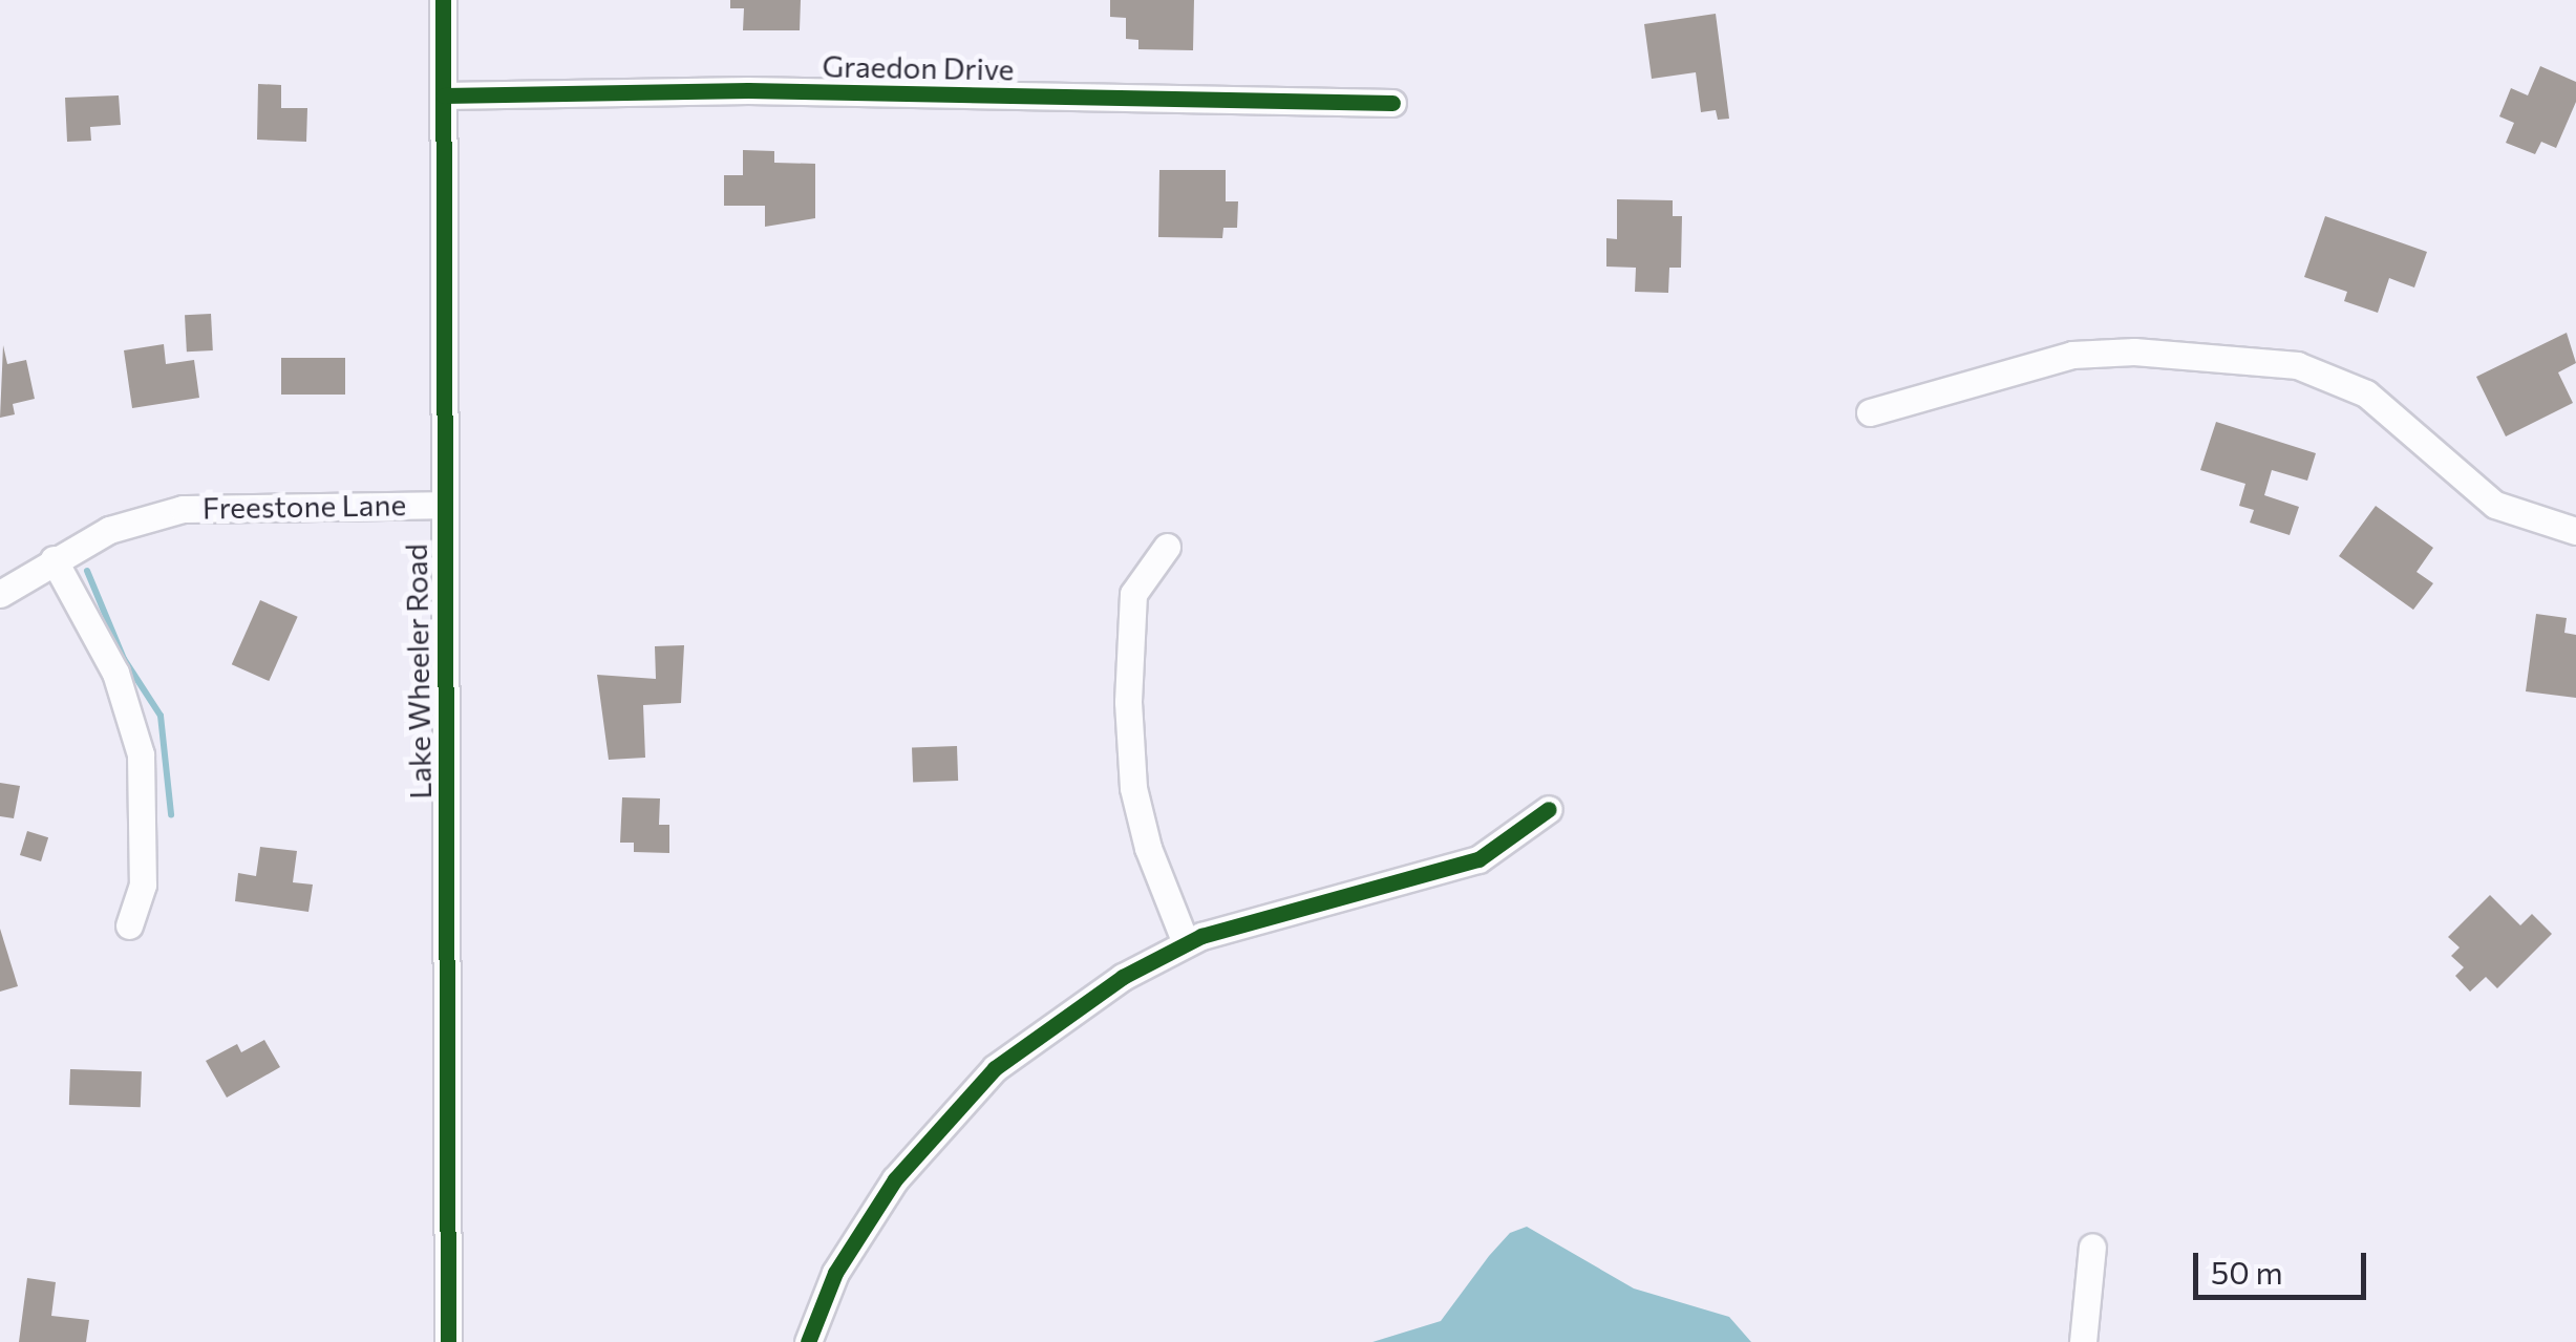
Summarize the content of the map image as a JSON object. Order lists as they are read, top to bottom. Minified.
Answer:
{"streets":{"street":["Graedon Drive","Freestone Lane","Lake Wheeler Road"]},"crossings":[["Graedon Drive","Lake Wheeler Road"],["Freestone Lane","Lake Wheeler Road"]],"scale_bar":"50 m"}
